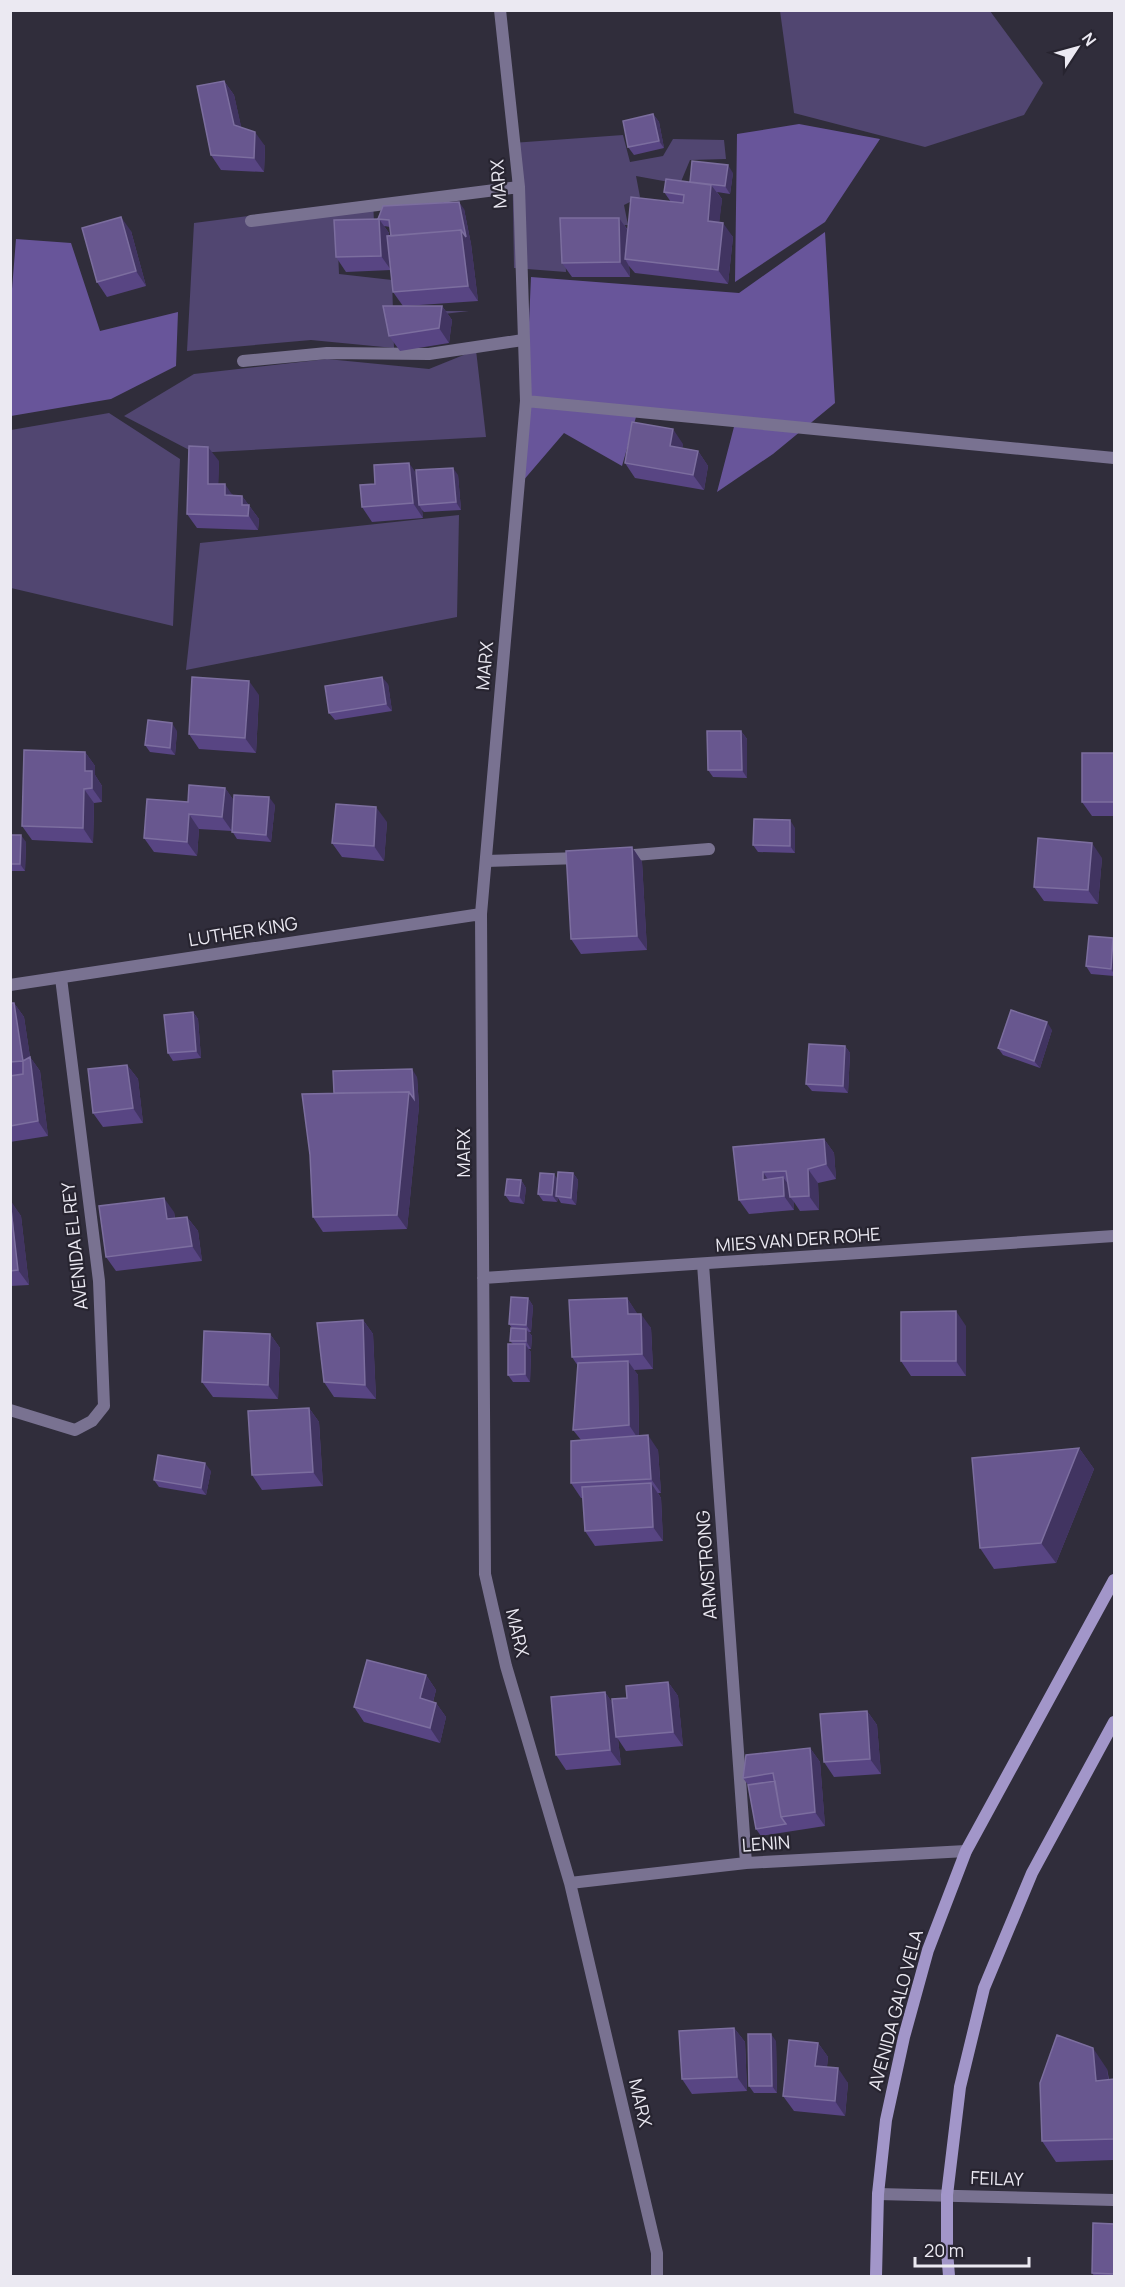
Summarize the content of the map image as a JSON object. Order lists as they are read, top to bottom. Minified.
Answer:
{"streets":{"main road":["AVENIDA GALO VELA"],"street":["MARX","LUTHER KING","MIES VAN DER ROHE","AVENIDA EL REY","ARMSTRONG","LENIN","FEILAY"]},"crossings":[["MARX","LUTHER KING"],["MARX","MIES VAN DER ROHE"],["MARX","LENIN"],["LUTHER KING","AVENIDA EL REY"],["MIES VAN DER ROHE","ARMSTRONG"],["ARMSTRONG","LENIN"],["LENIN","AVENIDA GALO VELA"],["AVENIDA GALO VELA","FEILAY"]],"scale_bar":"20 m","north":"top right"}
